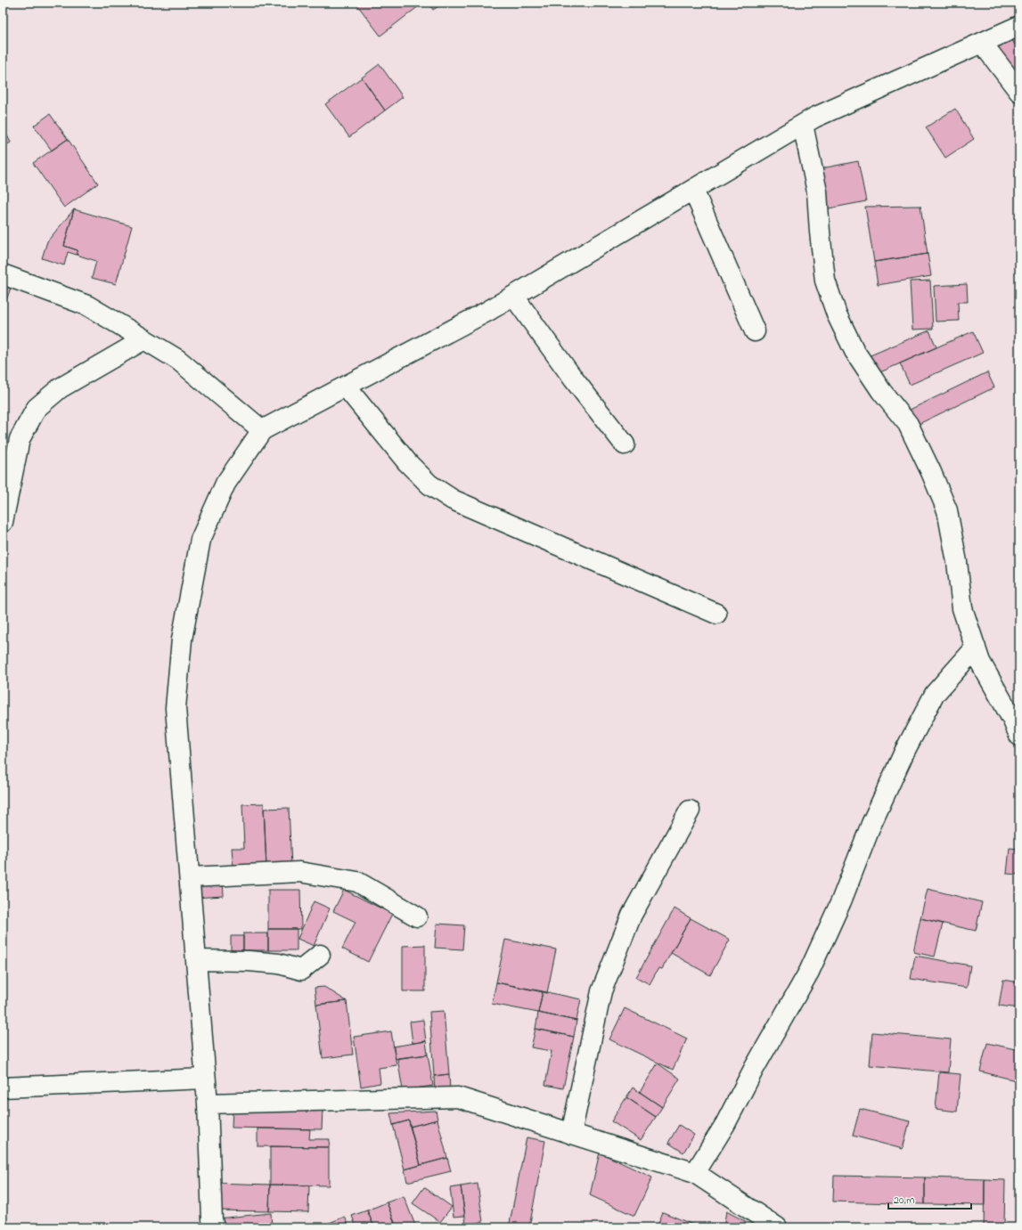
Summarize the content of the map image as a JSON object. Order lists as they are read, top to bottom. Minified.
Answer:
{"scale_bar":"20 m"}
